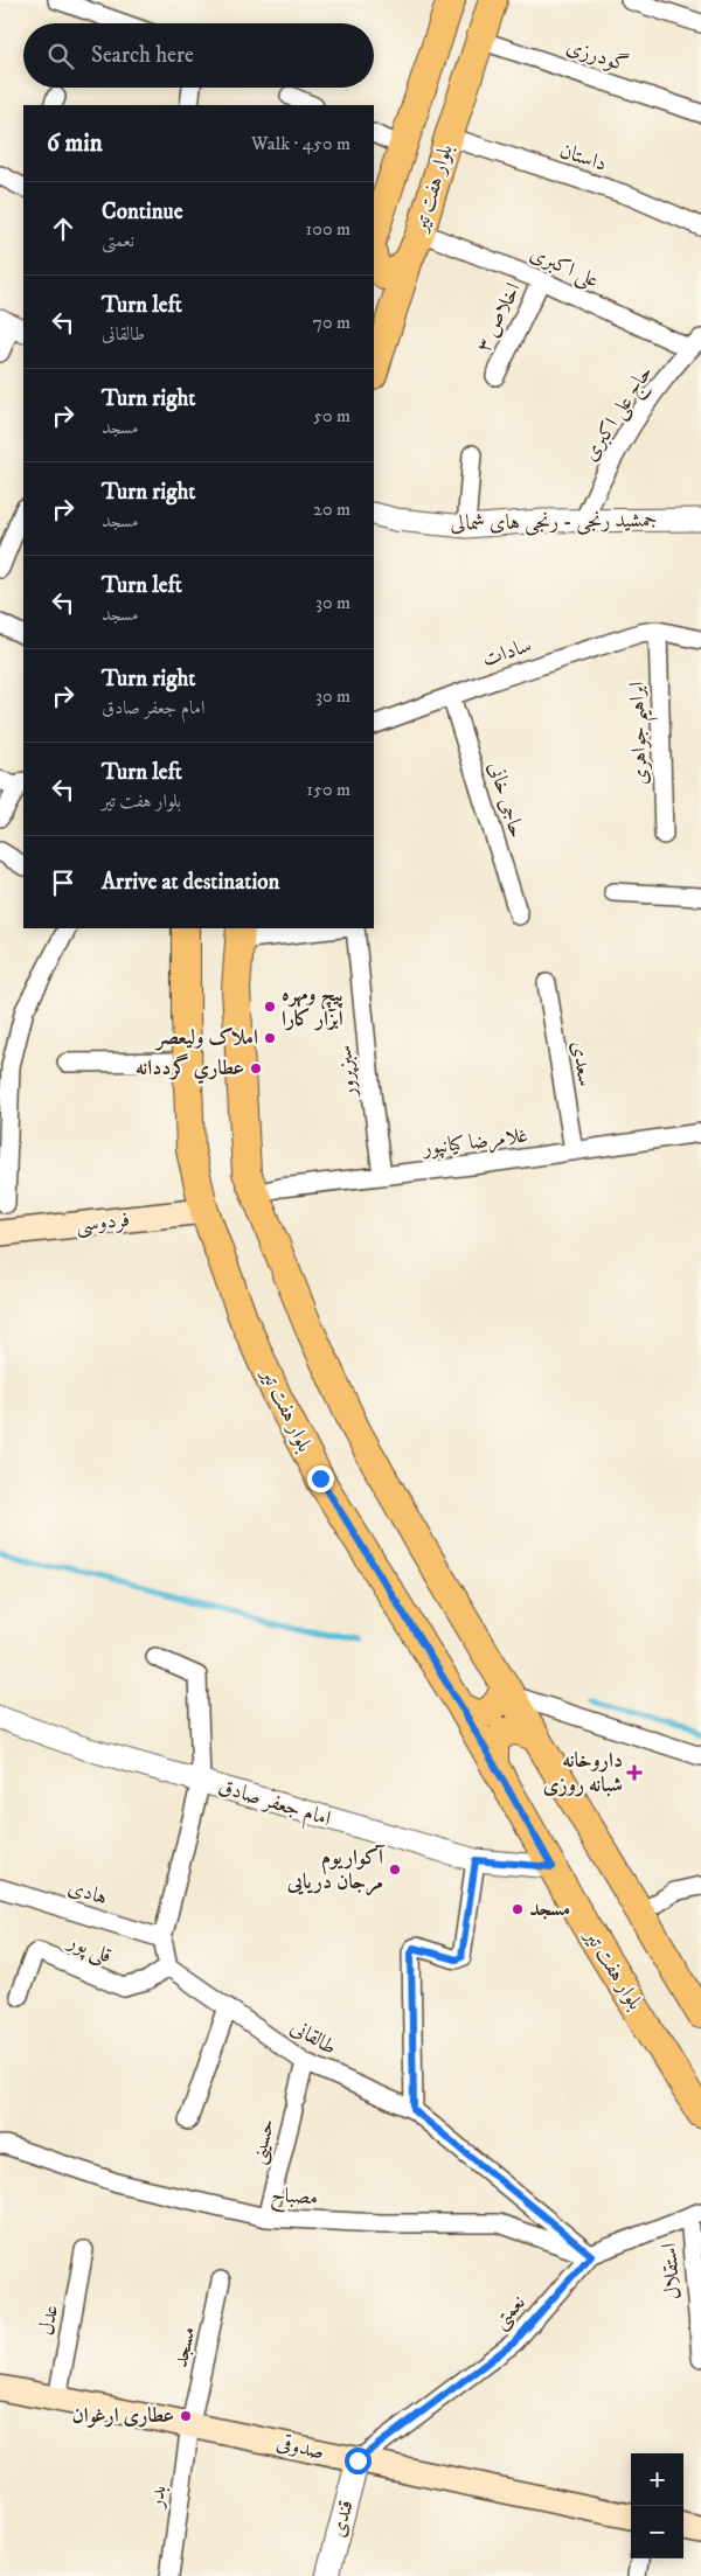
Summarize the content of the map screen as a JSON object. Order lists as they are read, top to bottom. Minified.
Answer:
{"streets":{"main road":["بلوار هفت تیر","فردوسی","صدوقی"],"street":["گودرزی","داستان","علی اکبری","اخلاص ۳","حاج علی اکبری","جمشید رنجی - رنجی های شمالی","سادات","ابراهیم جواهری","حاجی خانی","سعدی","سبزپرور","غلامرضا کیانپور","امام جعفر صادق","هادی","قلی پور","طالقانی","حسینی","مصباح","استقلال","نعمتی","عدل","مسجد","بدر","قندی"]},"crossings":[["گودرزی","بلوار هفت تیر"],["داستان","بلوار هفت تیر"],["بلوار هفت تیر","علی اکبری"],["بلوار هفت تیر","فردوسی"],["بلوار هفت تیر","امام جعفر صادق"],["علی اکبری","اخلاص ۳"],["علی اکبری","حاج علی اکبری"],["حاج علی اکبری","جمشید رنجی - رنجی های شمالی"],["سادات","ابراهیم جواهری"],["سادات","حاجی خانی"],["سعدی","غلامرضا کیانپور"],["سبزپرور","غلامرضا کیانپور"],["قلی پور","طالقانی"],["طالقانی","حسینی"],["طالقانی","مصباح"],["طالقانی","نعمتی"],["حسینی","مصباح"],["مصباح","نعمتی"],["استقلال","نعمتی"],["نعمتی","صدوقی"],["نعمتی","قندی"],["عدل","صدوقی"],["مسجد","صدوقی"],["مسجد","بدر"],["صدوقی","بدر"],["صدوقی","قندی"]],"places":{"other":["پیچ ومهره ابزار کارا","املاک ولیعصر","عطاري گرددانه","آکواریوم مرجان دریایی","مسجد","عطاری ارغوان"],"health":["داروخانه شبانه روزی"]},"page":{"search":"Search here","heading":["6 min","Walk · 450 m"],"list":[["Continue","نعمتی","100 m"],["Turn left","طالقانی","70 m"],["Turn right","مسجد","50 m"],["Turn right","مسجد","20 m"],["Turn left","مسجد","30 m"],["Turn right","امام جعفر صادق","30 m"],["Turn left","بلوار هفت تیر","150 m"],"Arrive at destination"],"map_buttons":["+","−"]}}
